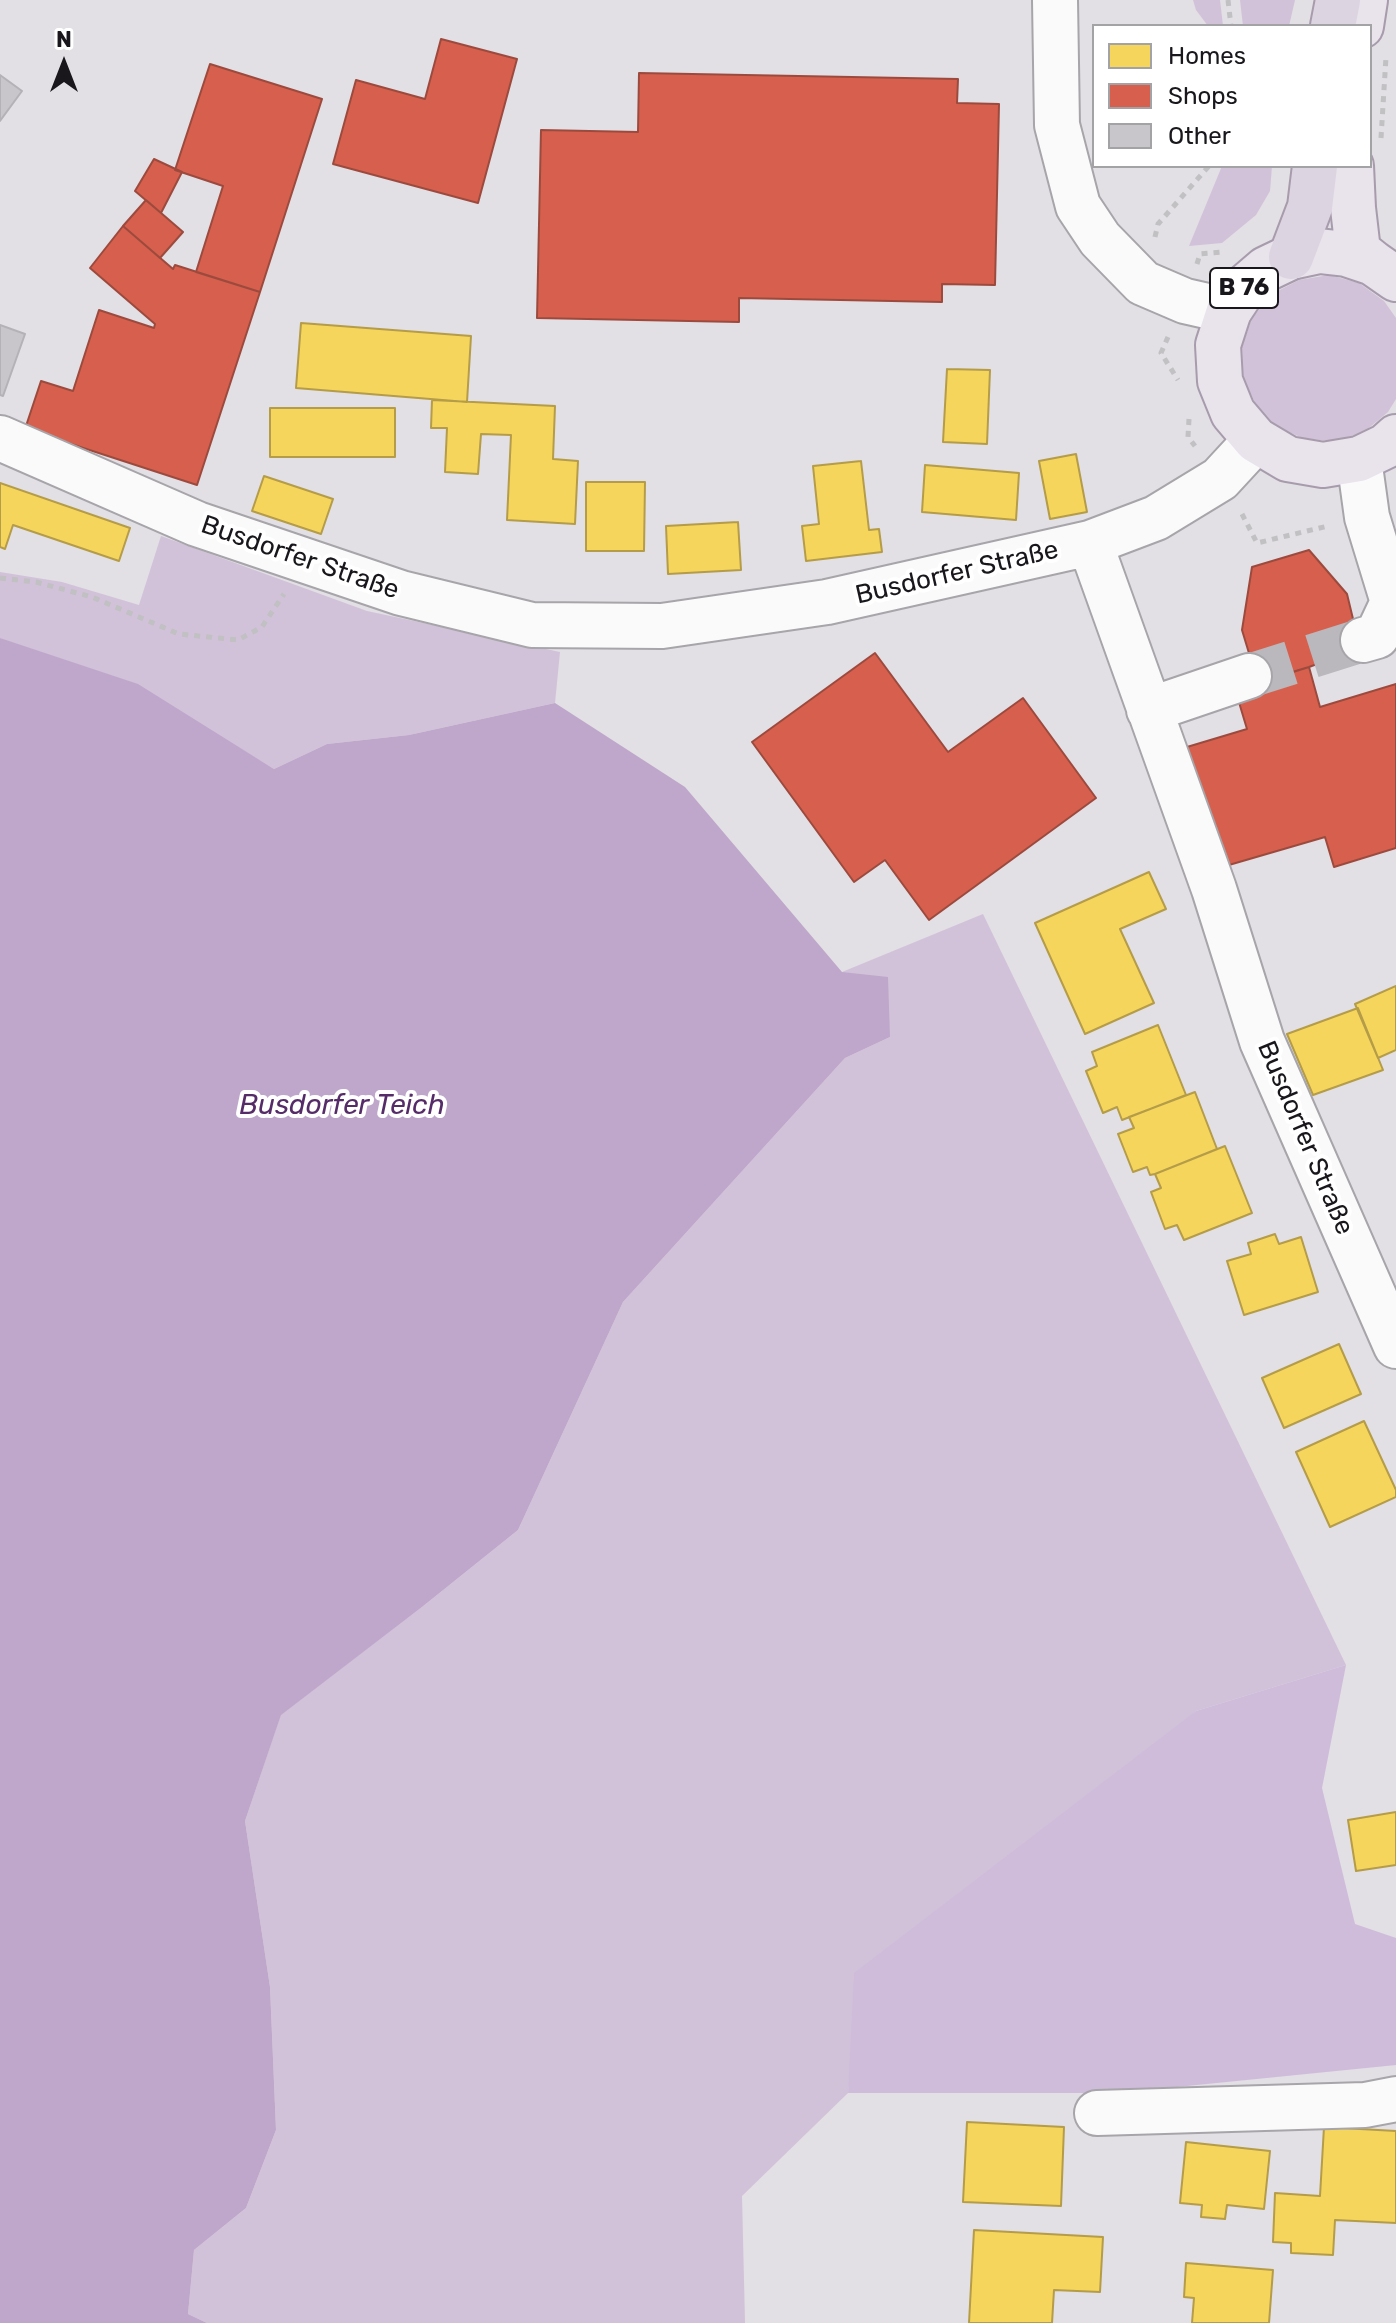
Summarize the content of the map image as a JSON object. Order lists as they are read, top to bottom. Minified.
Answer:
{"streets":{"main road":["B 76"],"street":["Busdorfer Straße"]},"water":["Busdorfer Teich"],"legend":["Homes","Shops","Other"],"north":"top"}
